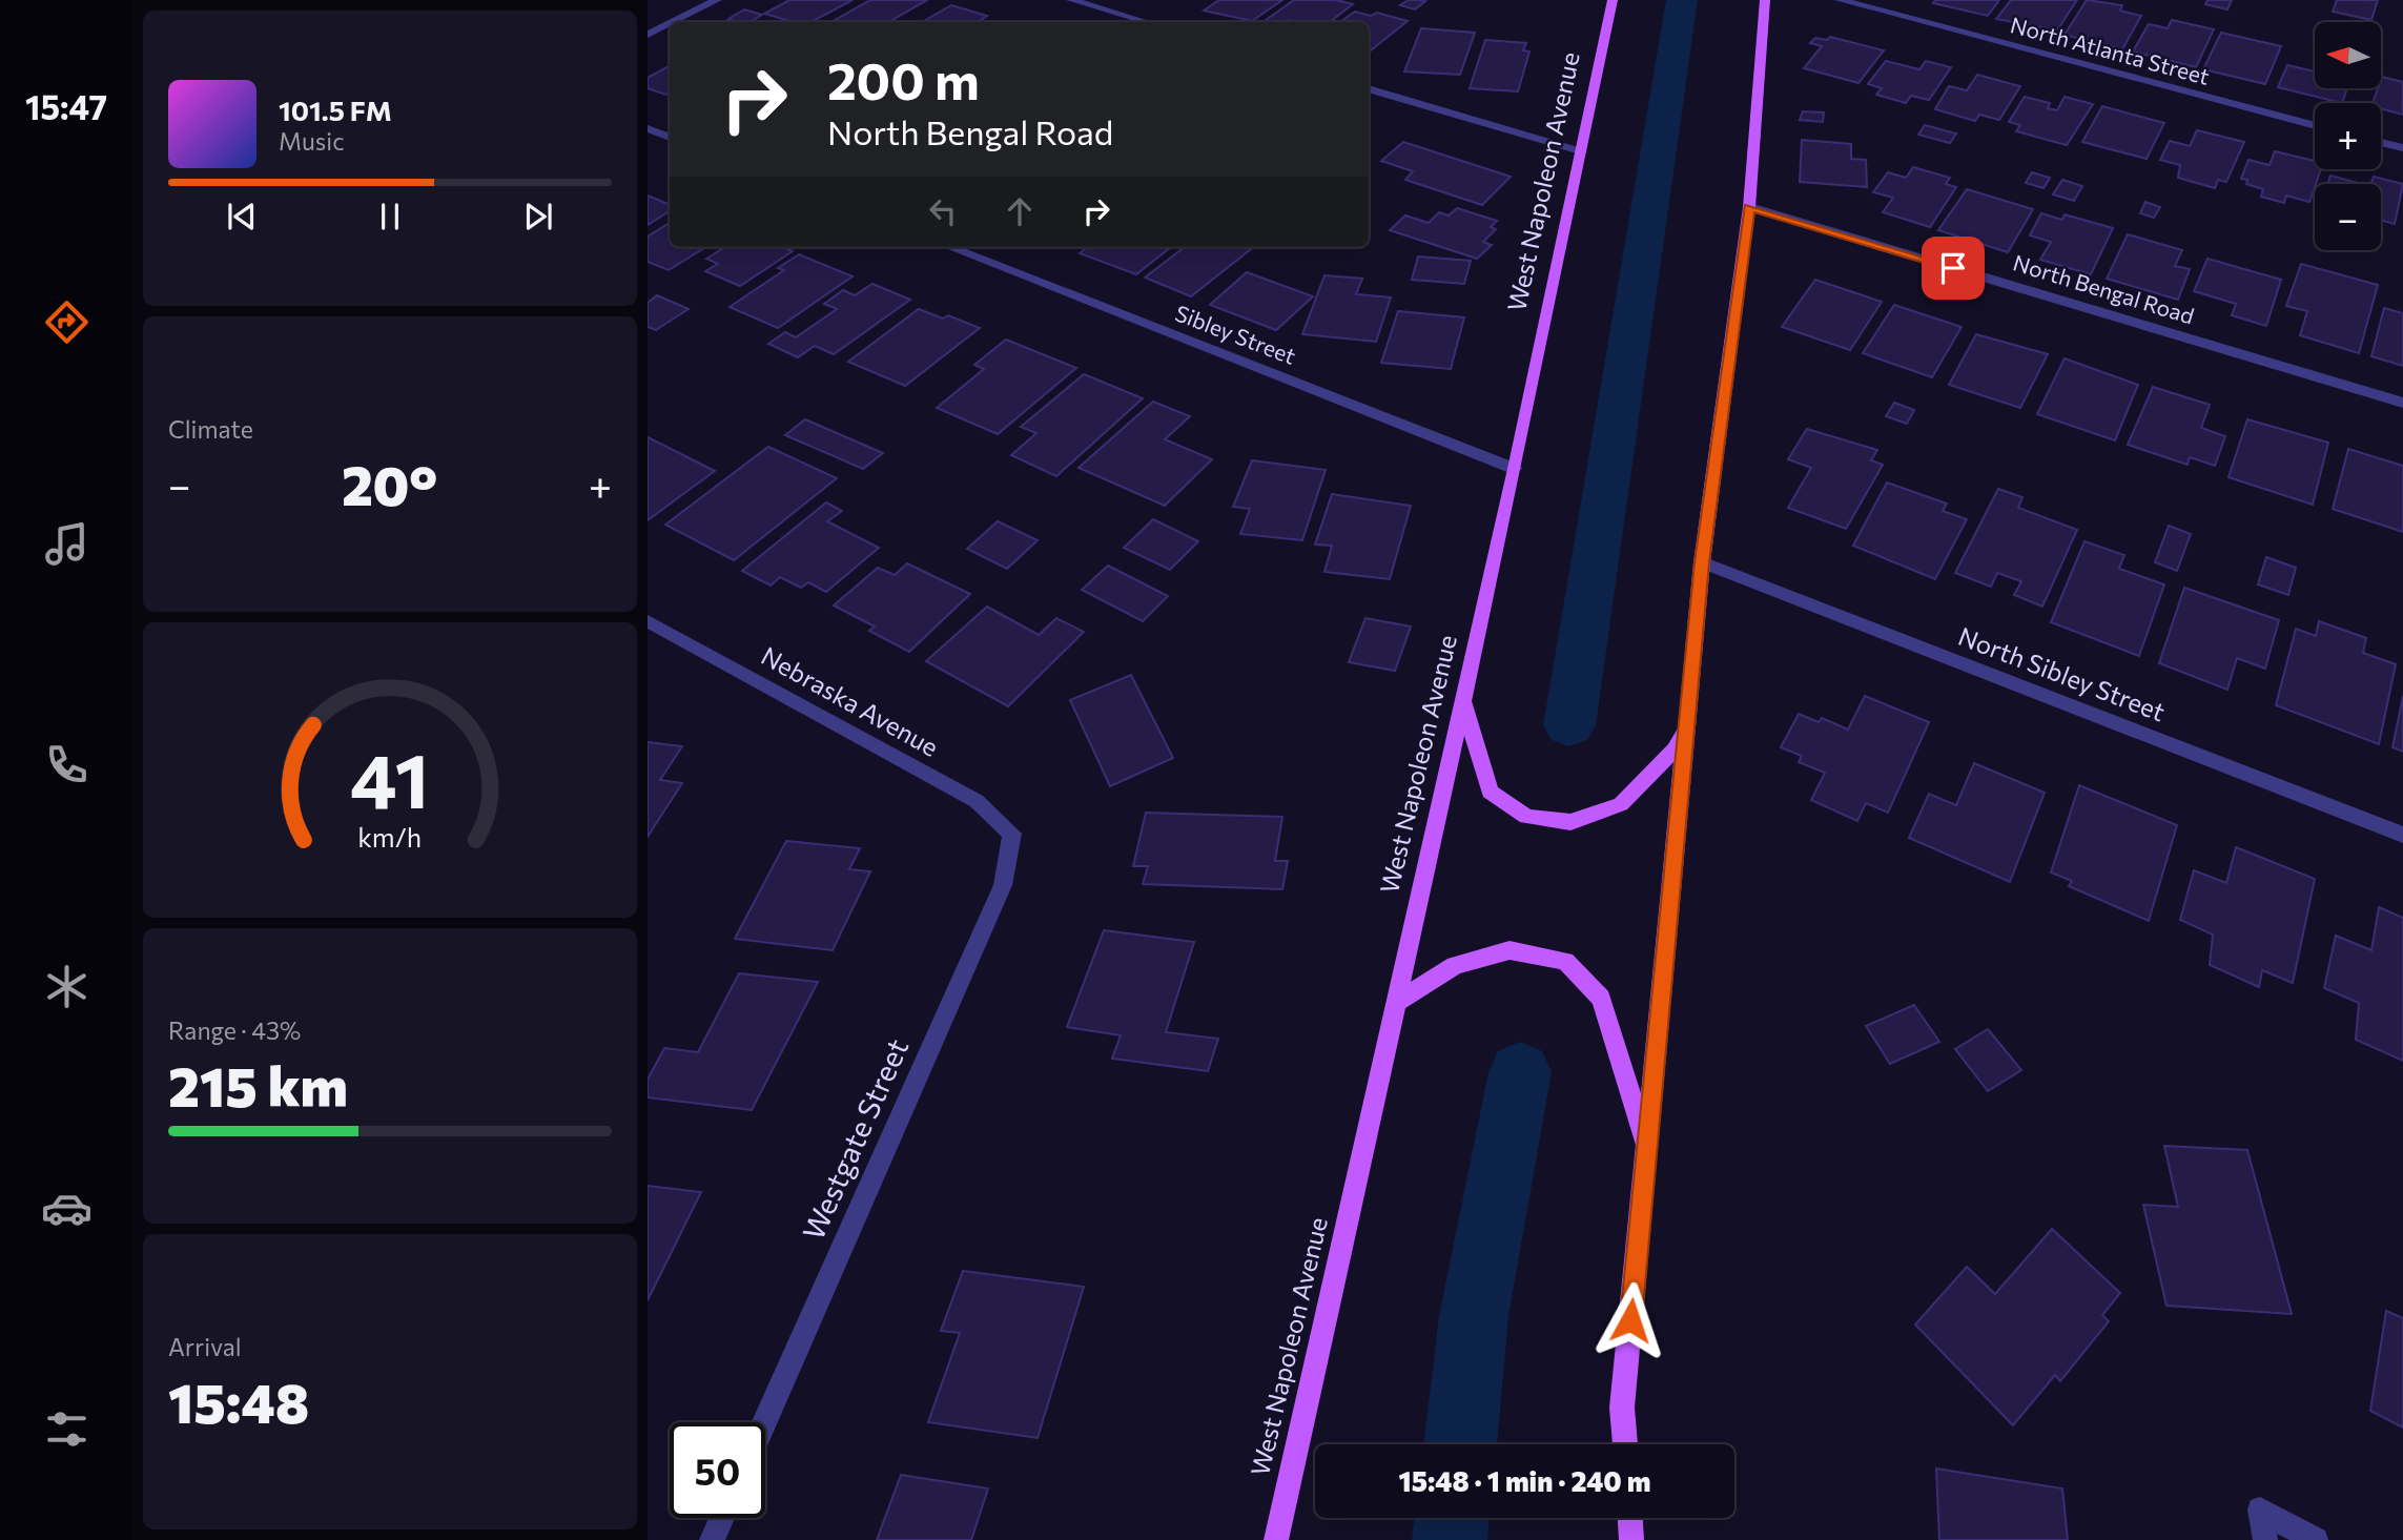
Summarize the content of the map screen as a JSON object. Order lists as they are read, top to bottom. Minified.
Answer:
{"streets":{"main road":["West Napoleon Avenue"],"street":["North Atlanta Street","North Bengal Road","Sibley Street","North Sibley Street","Nebraska Avenue","Westgate Street"]},"crossings":[["West Napoleon Avenue","Sibley Street"],["Nebraska Avenue","Westgate Street"]],"north":"left","page":{"tabs":"15:47","map_buttons":["+","−"],"turn":["200 m","North Bengal Road"],"song":["101.5 FM","Music"],"tile":["Climate",["Range · 43%","215 km"],["Arrival","15:48"]],"heat":["−","20°","+"],"limit":"50","trip":"15:48 · 1 min · 240 m","gauge":["41","km/h"]}}
